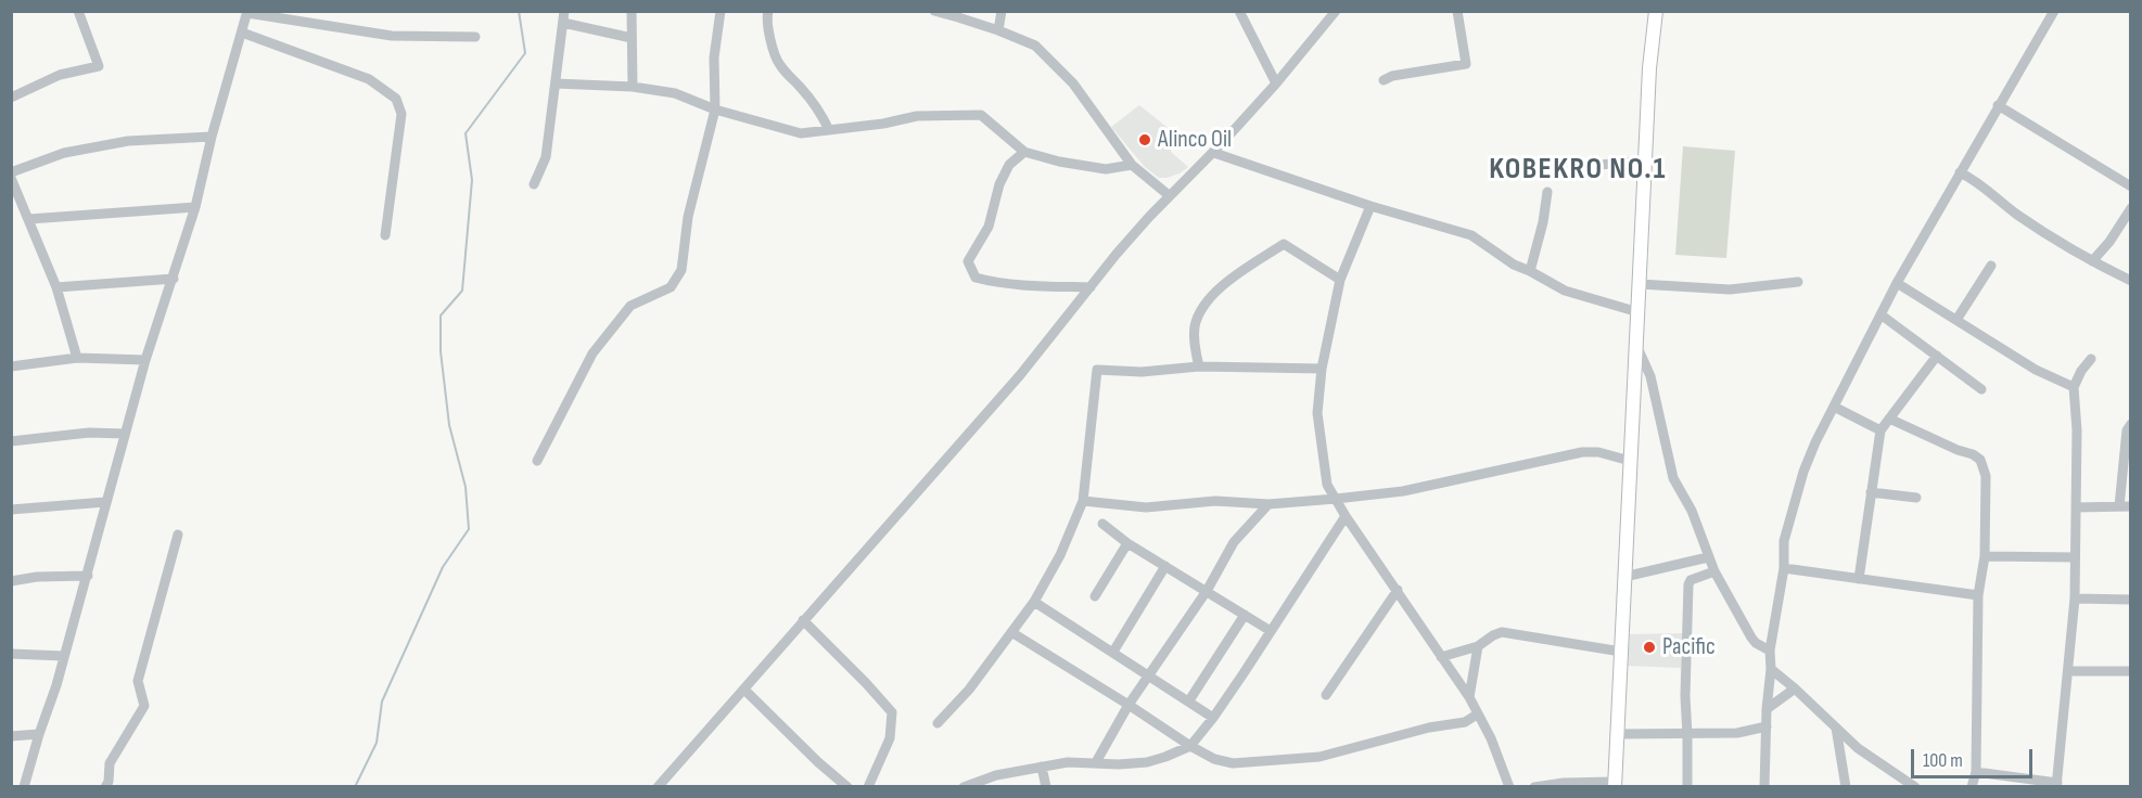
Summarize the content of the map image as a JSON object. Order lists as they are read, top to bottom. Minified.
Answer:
{"districts":["KOBEKRO NO.1"],"places":["Alinco Oil","Pacific"],"scale_bar":"100 m"}
